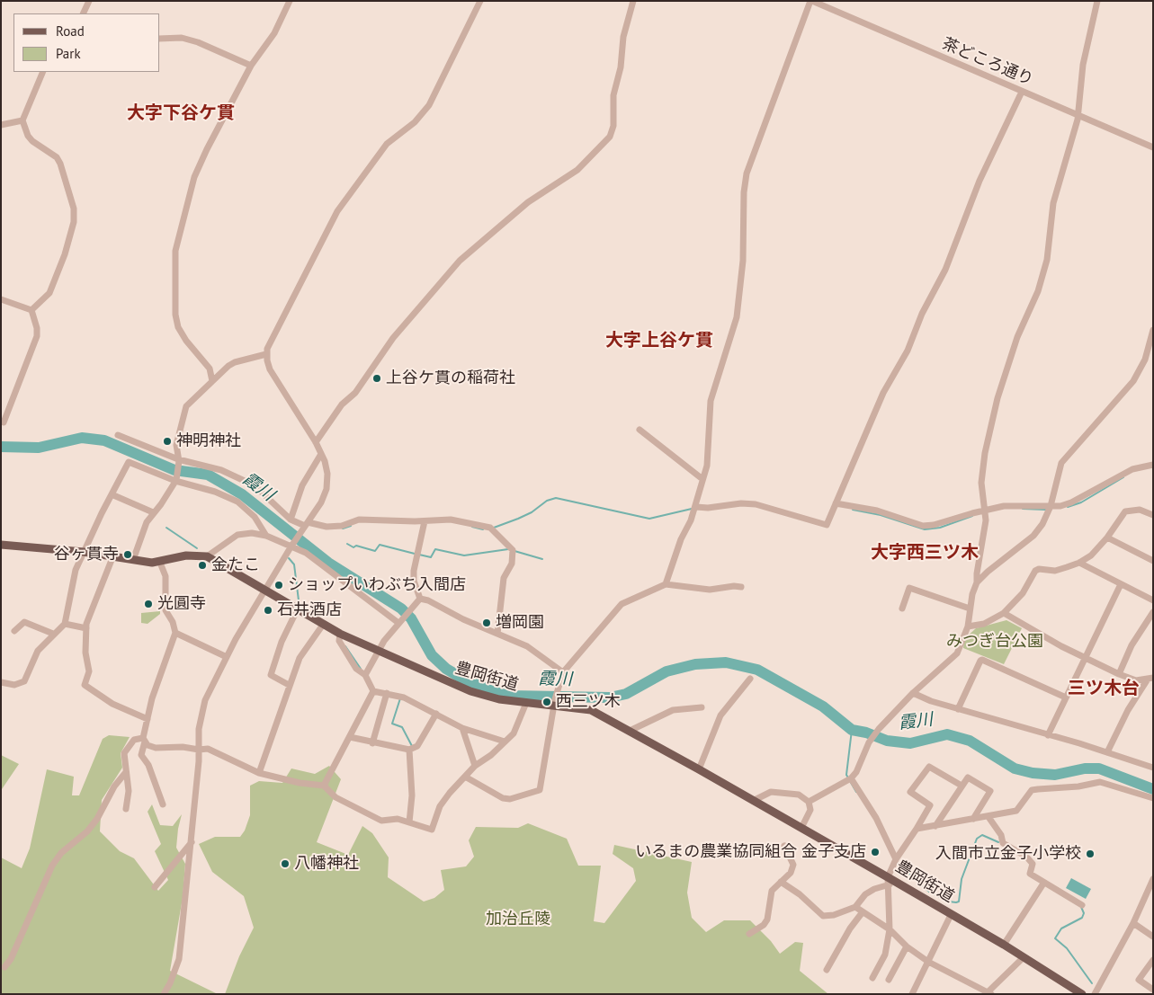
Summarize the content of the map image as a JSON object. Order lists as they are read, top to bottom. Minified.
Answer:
{"streets":{"main road":["豊岡街道"],"street":["茶どころ通り"]},"districts":["大字下谷ケ貫","大字上谷ケ貫","大字西三ツ木","三ツ木台"],"water":["霞川"],"parks":["みつぎ台公園","加治丘陵"],"places":["上谷ケ貫の稲荷社","神明神社","谷ヶ貫寺","金たこ","ショップいわぶち入間店","光圓寺","石井酒店","増岡園","西三ツ木","いるまの農業協同組合 金子支店","入間市立金子小学校","八幡神社"],"legend":["Road","Park"]}
